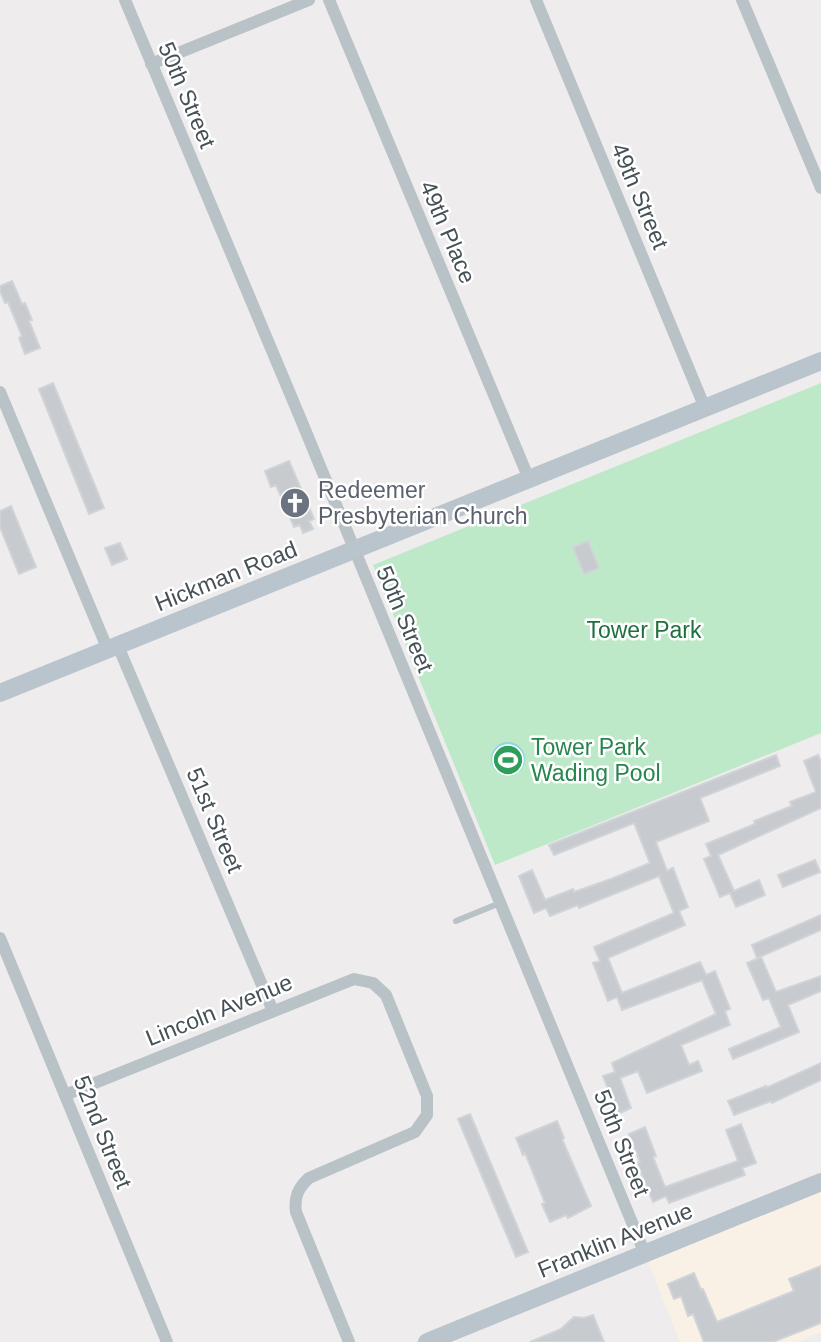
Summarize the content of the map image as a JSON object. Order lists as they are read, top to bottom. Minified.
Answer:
{"streets":{"main road":["Hickman Road","Franklin Avenue"],"street":["50th Street","49th Street","49th Place","51st Street","Lincoln Avenue","52nd Street"]},"crossings":[["50th Street","Hickman Road"],["50th Street","Franklin Avenue"],["49th Street","Hickman Road"],["49th Place","Hickman Road"],["Hickman Road","51st Street"],["51st Street","Lincoln Avenue"],["Lincoln Avenue","52nd Street"]],"parks":["Tower Park"],"places":{"church":["Redeemer Presbyterian Church"],"sports":["Tower Park Wading Pool"]}}
